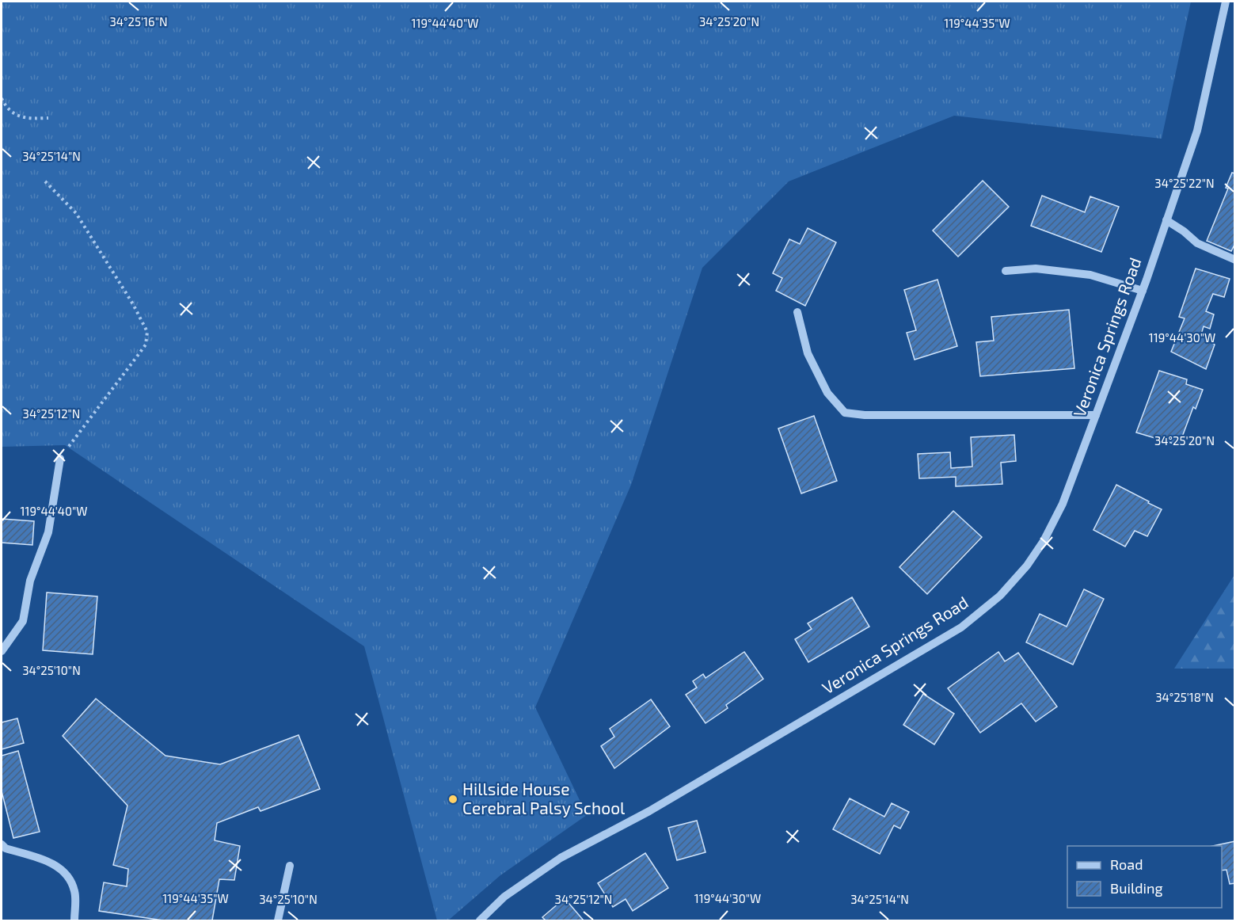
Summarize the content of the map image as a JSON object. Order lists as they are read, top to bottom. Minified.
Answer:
{"streets":{"street":["Veronica Springs Road"]},"places":["Hillside House Cerebral Palsy School"],"legend":["Road","Building"],"coordinates":["34°25'16\"N","34°25'20\"N","119°44'40\"W","119°44'35\"W","34°25'14\"N","34°25'22\"N","119°44'30\"W","34°25'12\"N","34°25'10\"N","34°25'18\"N"]}
